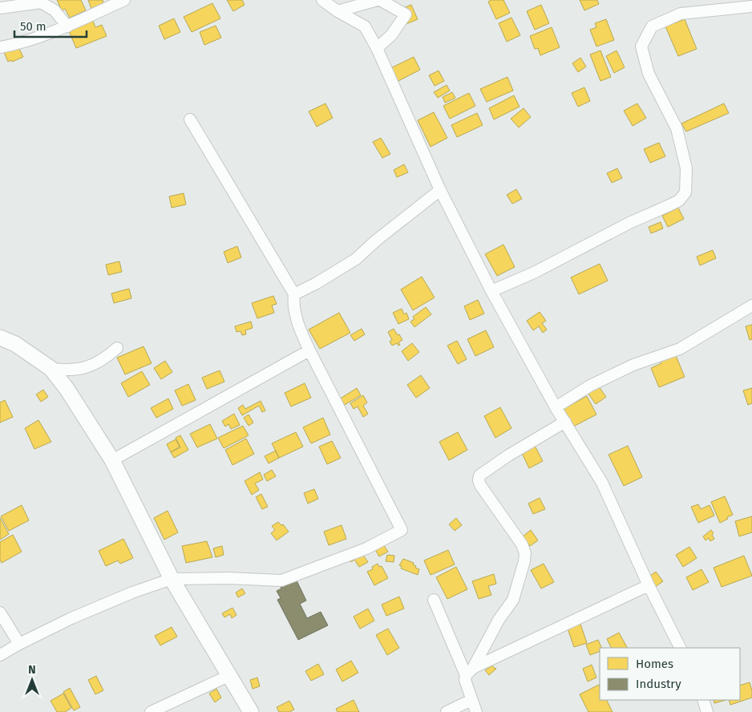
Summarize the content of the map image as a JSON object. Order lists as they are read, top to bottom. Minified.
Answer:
{"legend":["Homes","Industry"],"scale_bar":"50 m","north":"top"}
